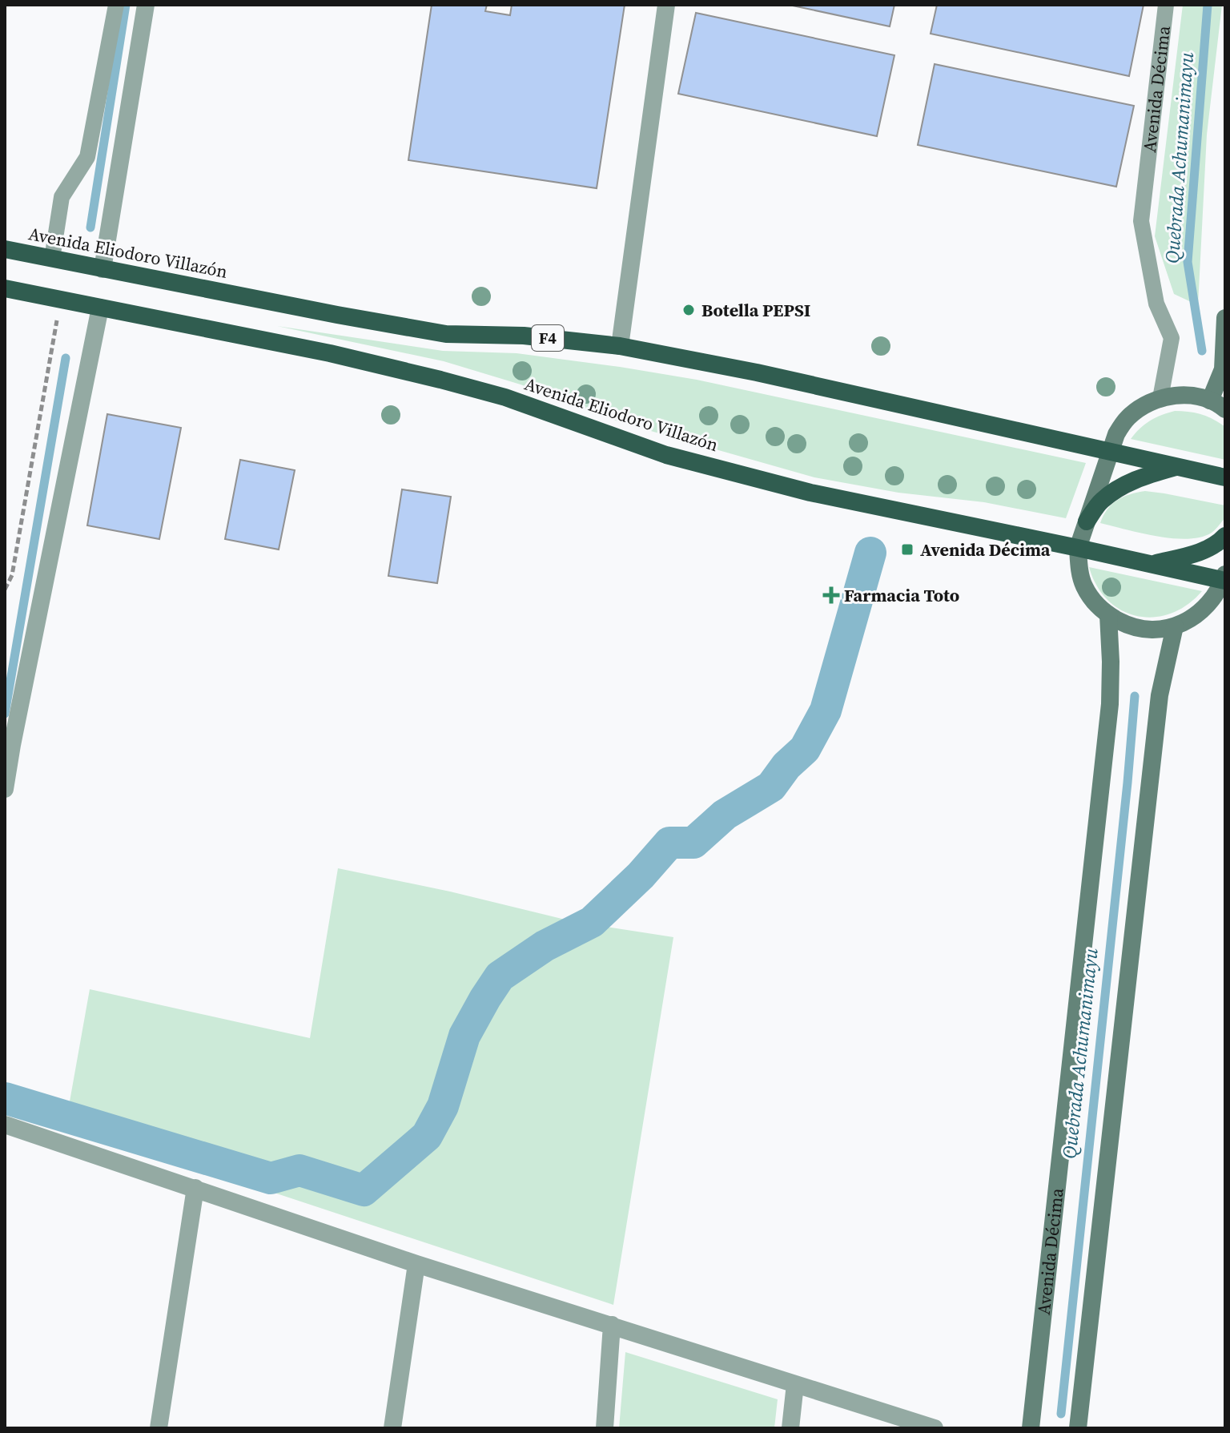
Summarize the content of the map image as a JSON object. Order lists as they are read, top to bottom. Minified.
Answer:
{"streets":{"highway":["Avenida Eliodoro Villazón","F4"],"main road":["Avenida Décima"]},"water":["Quebrada Achumanimayu"],"places":{"other":["Botella PEPSI"],"transit":["Avenida Décima"],"health":["Farmacia Toto"]}}
